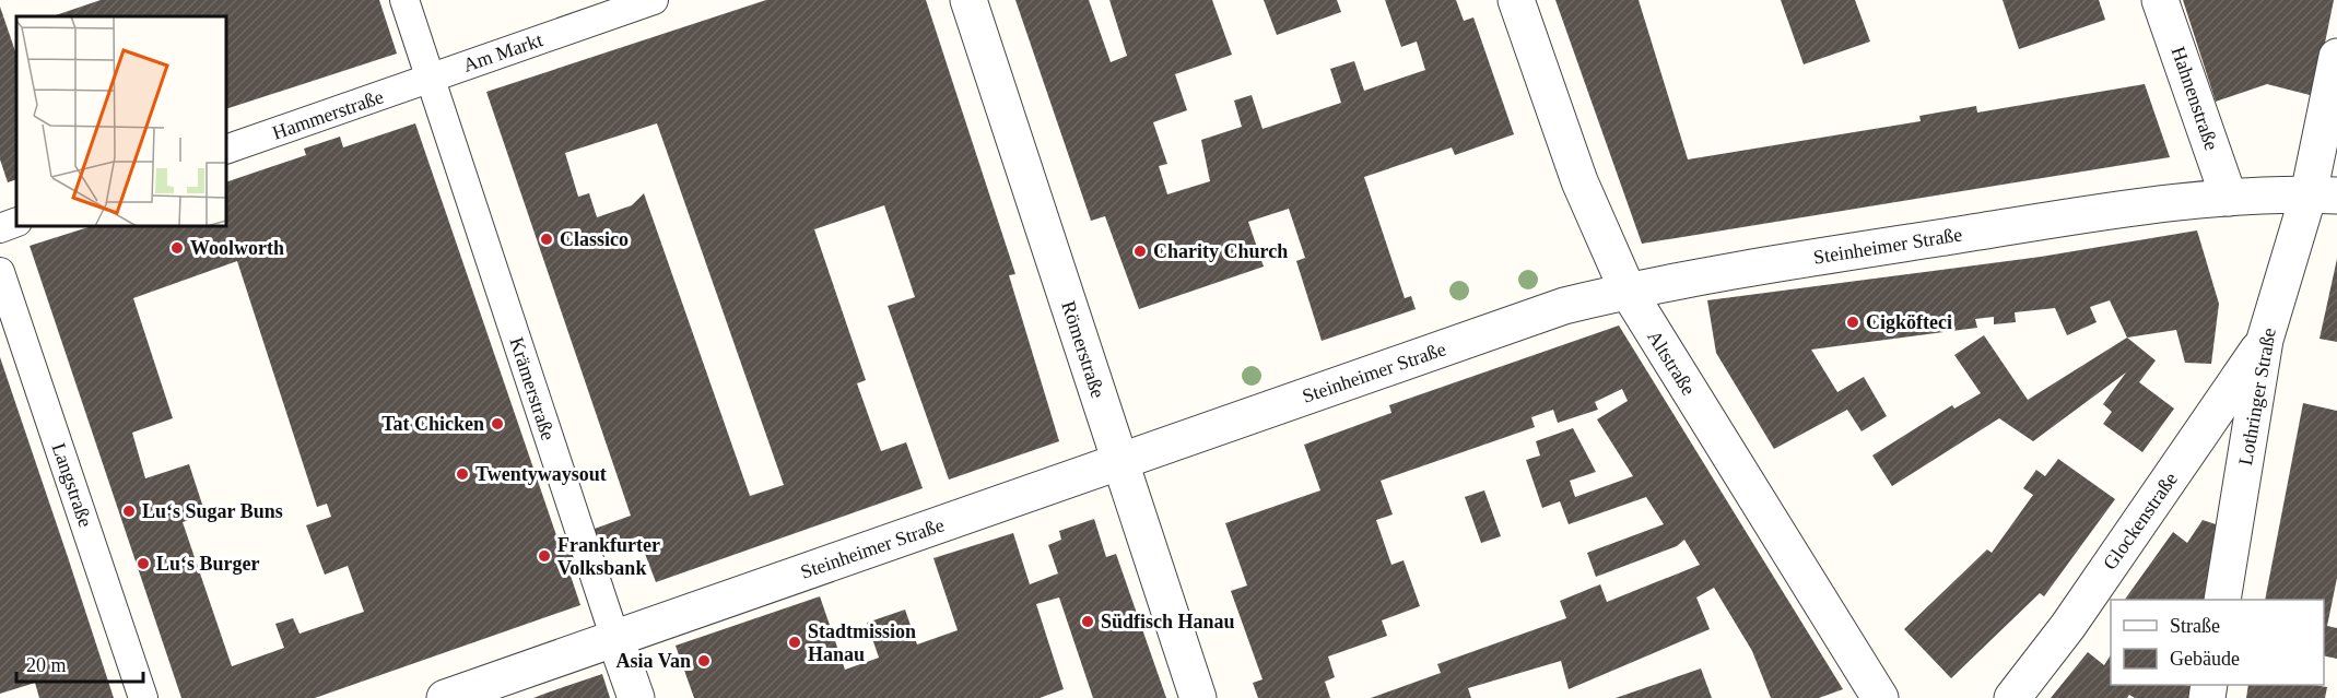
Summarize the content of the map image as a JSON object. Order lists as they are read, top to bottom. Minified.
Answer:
{"streets":{"street":["Am Markt","Hahnenstraße","Hammerstraße","Steinheimer Straße","Römerstraße","Altstraße","Krämerstraße","Lothringer Straße","Langstraße","Glockenstraße"]},"crossings":[["Am Markt","Hammerstraße"],["Am Markt","Krämerstraße"],["Hahnenstraße","Steinheimer Straße"],["Hammerstraße","Krämerstraße"],["Steinheimer Straße","Römerstraße"],["Steinheimer Straße","Altstraße"],["Steinheimer Straße","Krämerstraße"],["Steinheimer Straße","Lothringer Straße"],["Lothringer Straße","Glockenstraße"]],"places":["Classico","Woolworth","Charity Church","Cigköfteci","Tat Chicken","Twentywaysout","Lu‘s Sugar Buns","Frankfurter Volksbank","Lu‘s Burger","Südfisch Hanau","Stadtmission Hanau","Asia Van"],"legend":["Straße","Gebäude"],"scale_bar":"20 m"}
